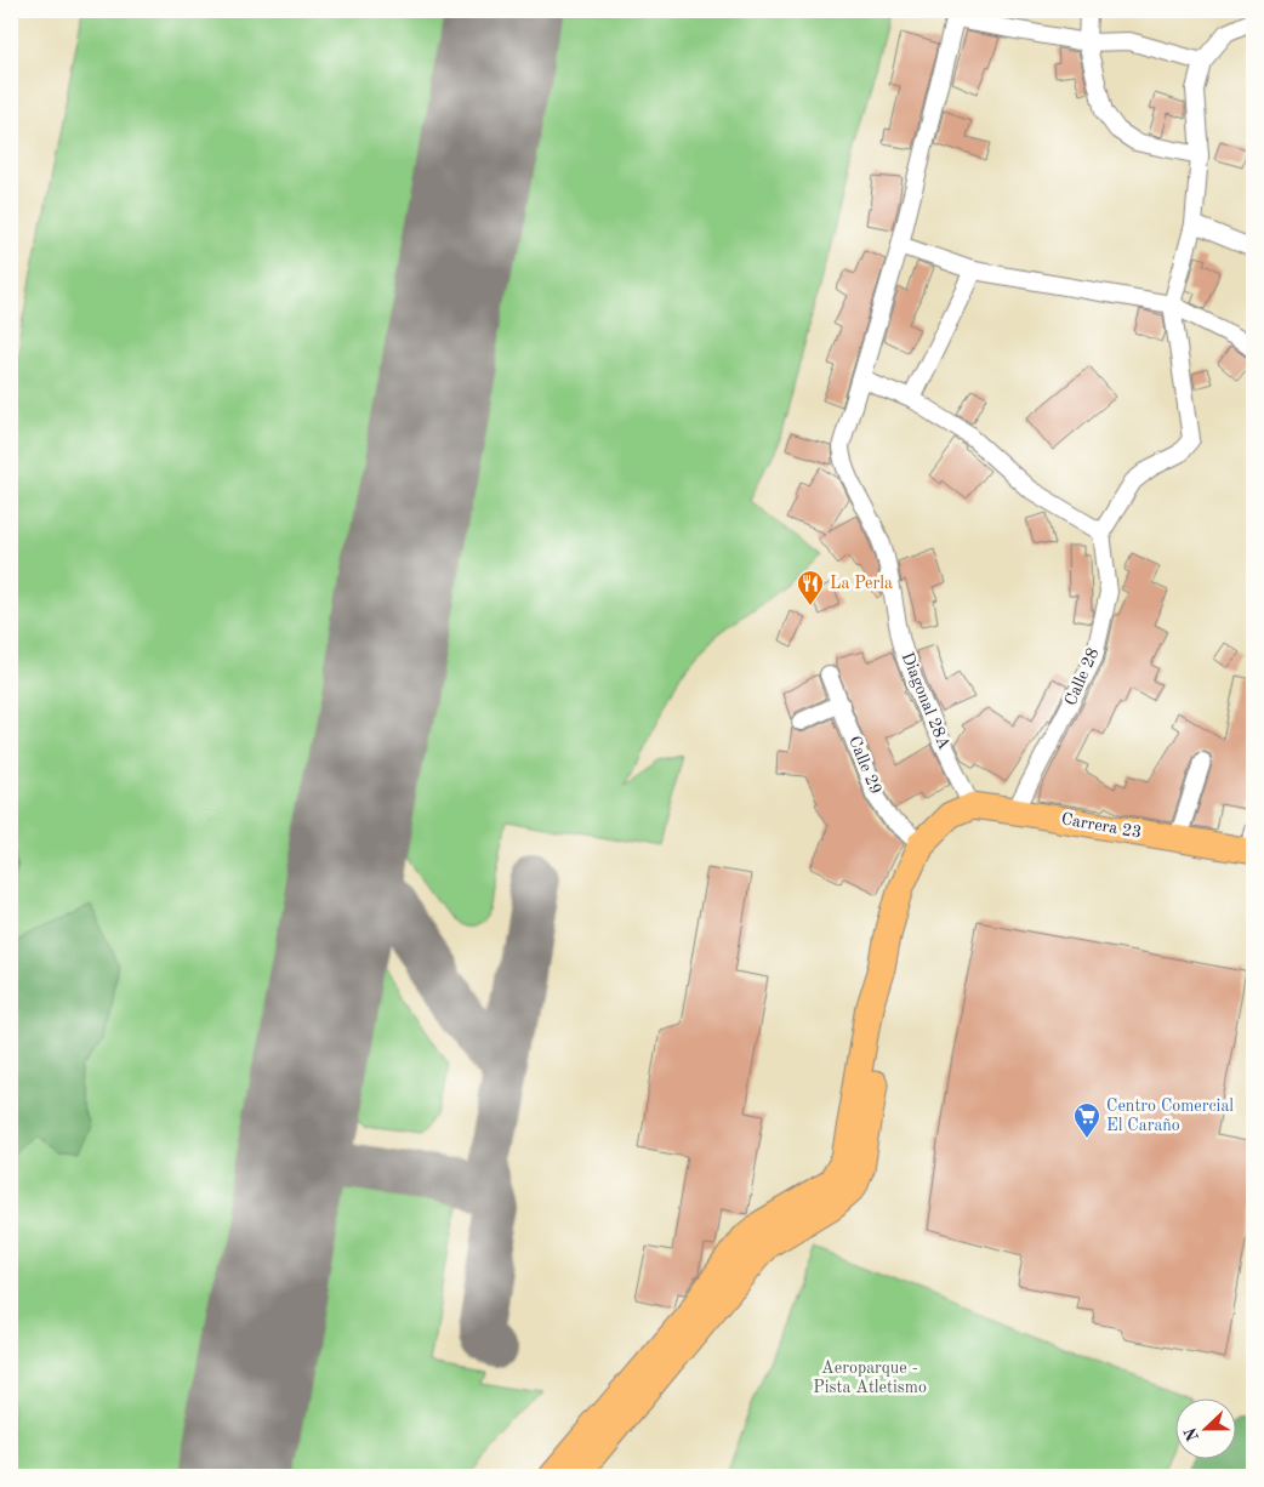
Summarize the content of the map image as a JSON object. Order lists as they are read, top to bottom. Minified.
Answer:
{"streets":{"main road":["Carrera 23"],"street":["Calle 28","Diagonal 28A","Calle 29"]},"crossings":[["Calle 28","Carrera 23"],["Diagonal 28A","Carrera 23"]],"parks":["Aeroparque - Pista Atletismo"],"places":{"restaurant":["La Perla"],"supermarket":["Centro Comercial El Caraño"]},"north":"left"}
